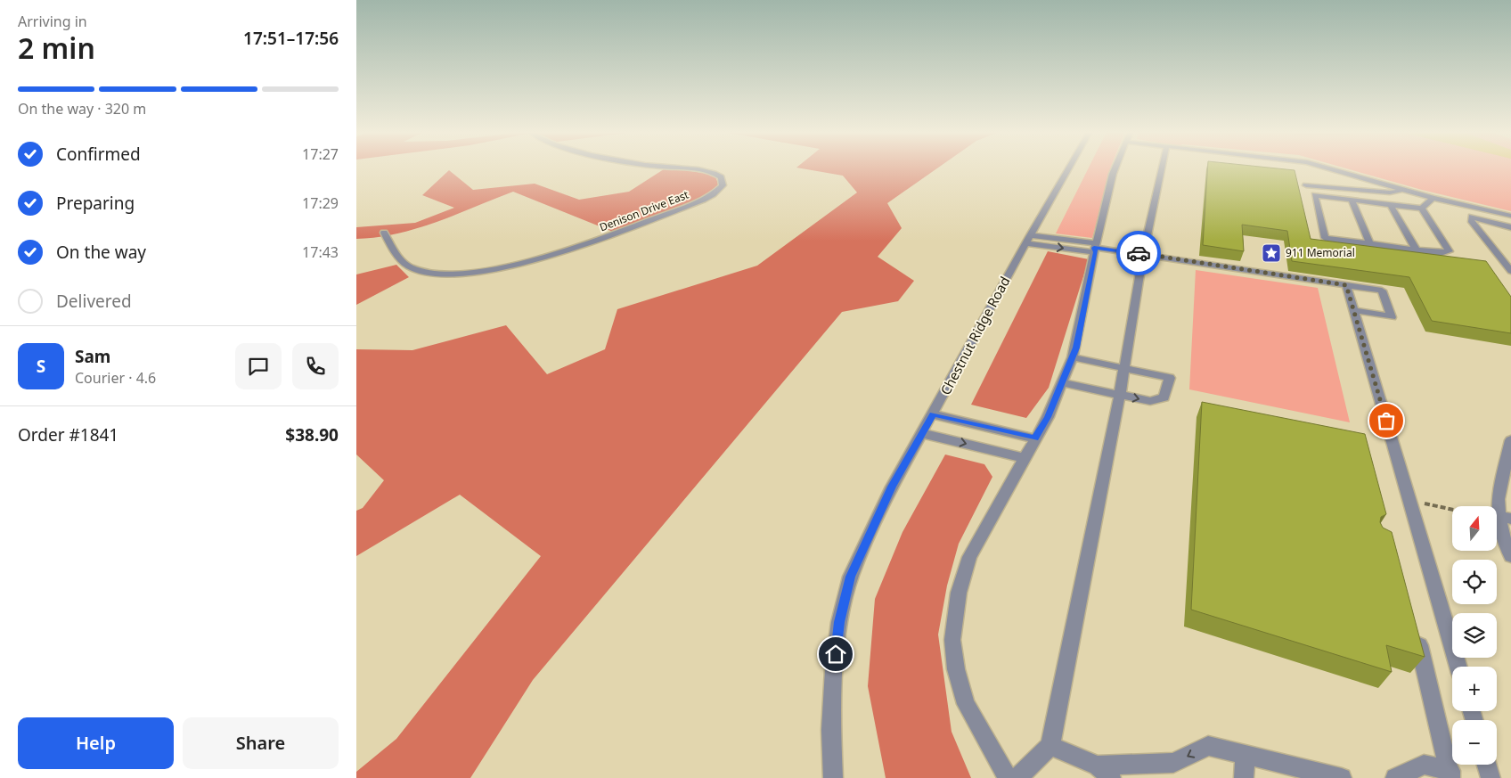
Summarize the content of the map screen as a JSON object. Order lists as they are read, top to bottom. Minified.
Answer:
{"streets":{"street":["Denison Drive East","Chestnut Ridge Road"]},"places":{"place":["911 Memorial"]},"north":"top","page":{"heading":["2 min","Arriving in","17:51–17:56"],"panel":["Sam","Courier · 4.6","Order #1841","$38.90"],"bar":"On the way · 320 m","list":[["Confirmed","17:27"],["Preparing","17:29"],["On the way","17:43"],"Delivered"],"round":"S","map_buttons":["+","−"],"buttons":["Help","Share"]}}
